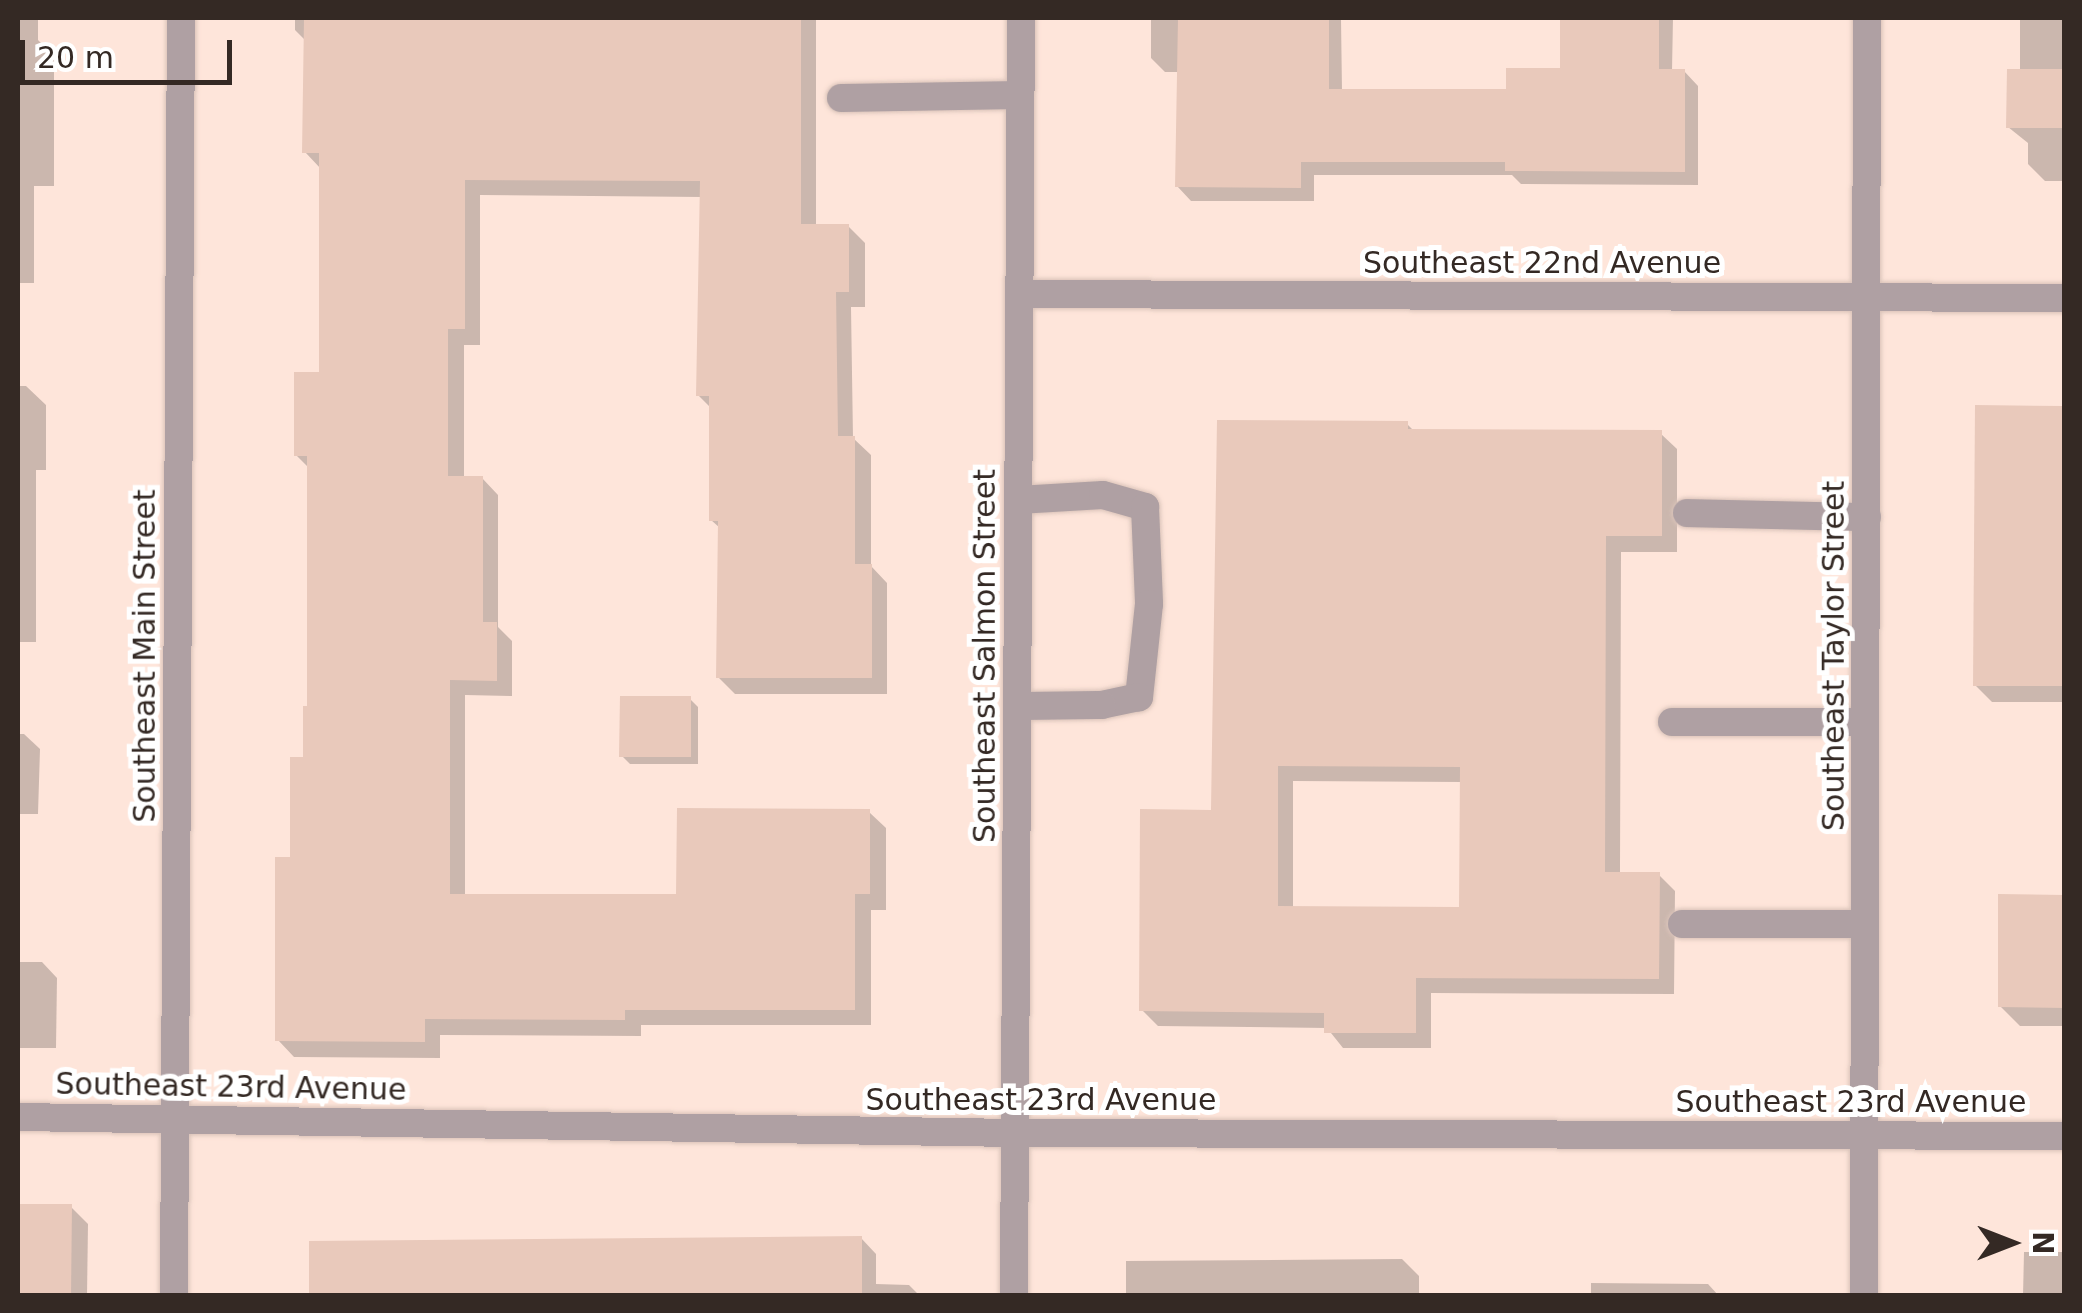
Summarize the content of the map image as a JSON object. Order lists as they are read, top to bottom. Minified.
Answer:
{"streets":{"street":["Southeast 22nd Avenue","Southeast Main Street","Southeast Salmon Street","Southeast Taylor Street","Southeast 23rd Avenue"]},"crossings":[["Southeast 22nd Avenue","Southeast Salmon Street"],["Southeast 22nd Avenue","Southeast Taylor Street"],["Southeast Main Street","Southeast 23rd Avenue"],["Southeast Salmon Street","Southeast 23rd Avenue"],["Southeast Taylor Street","Southeast 23rd Avenue"]],"scale_bar":"20 m","north":"right"}
